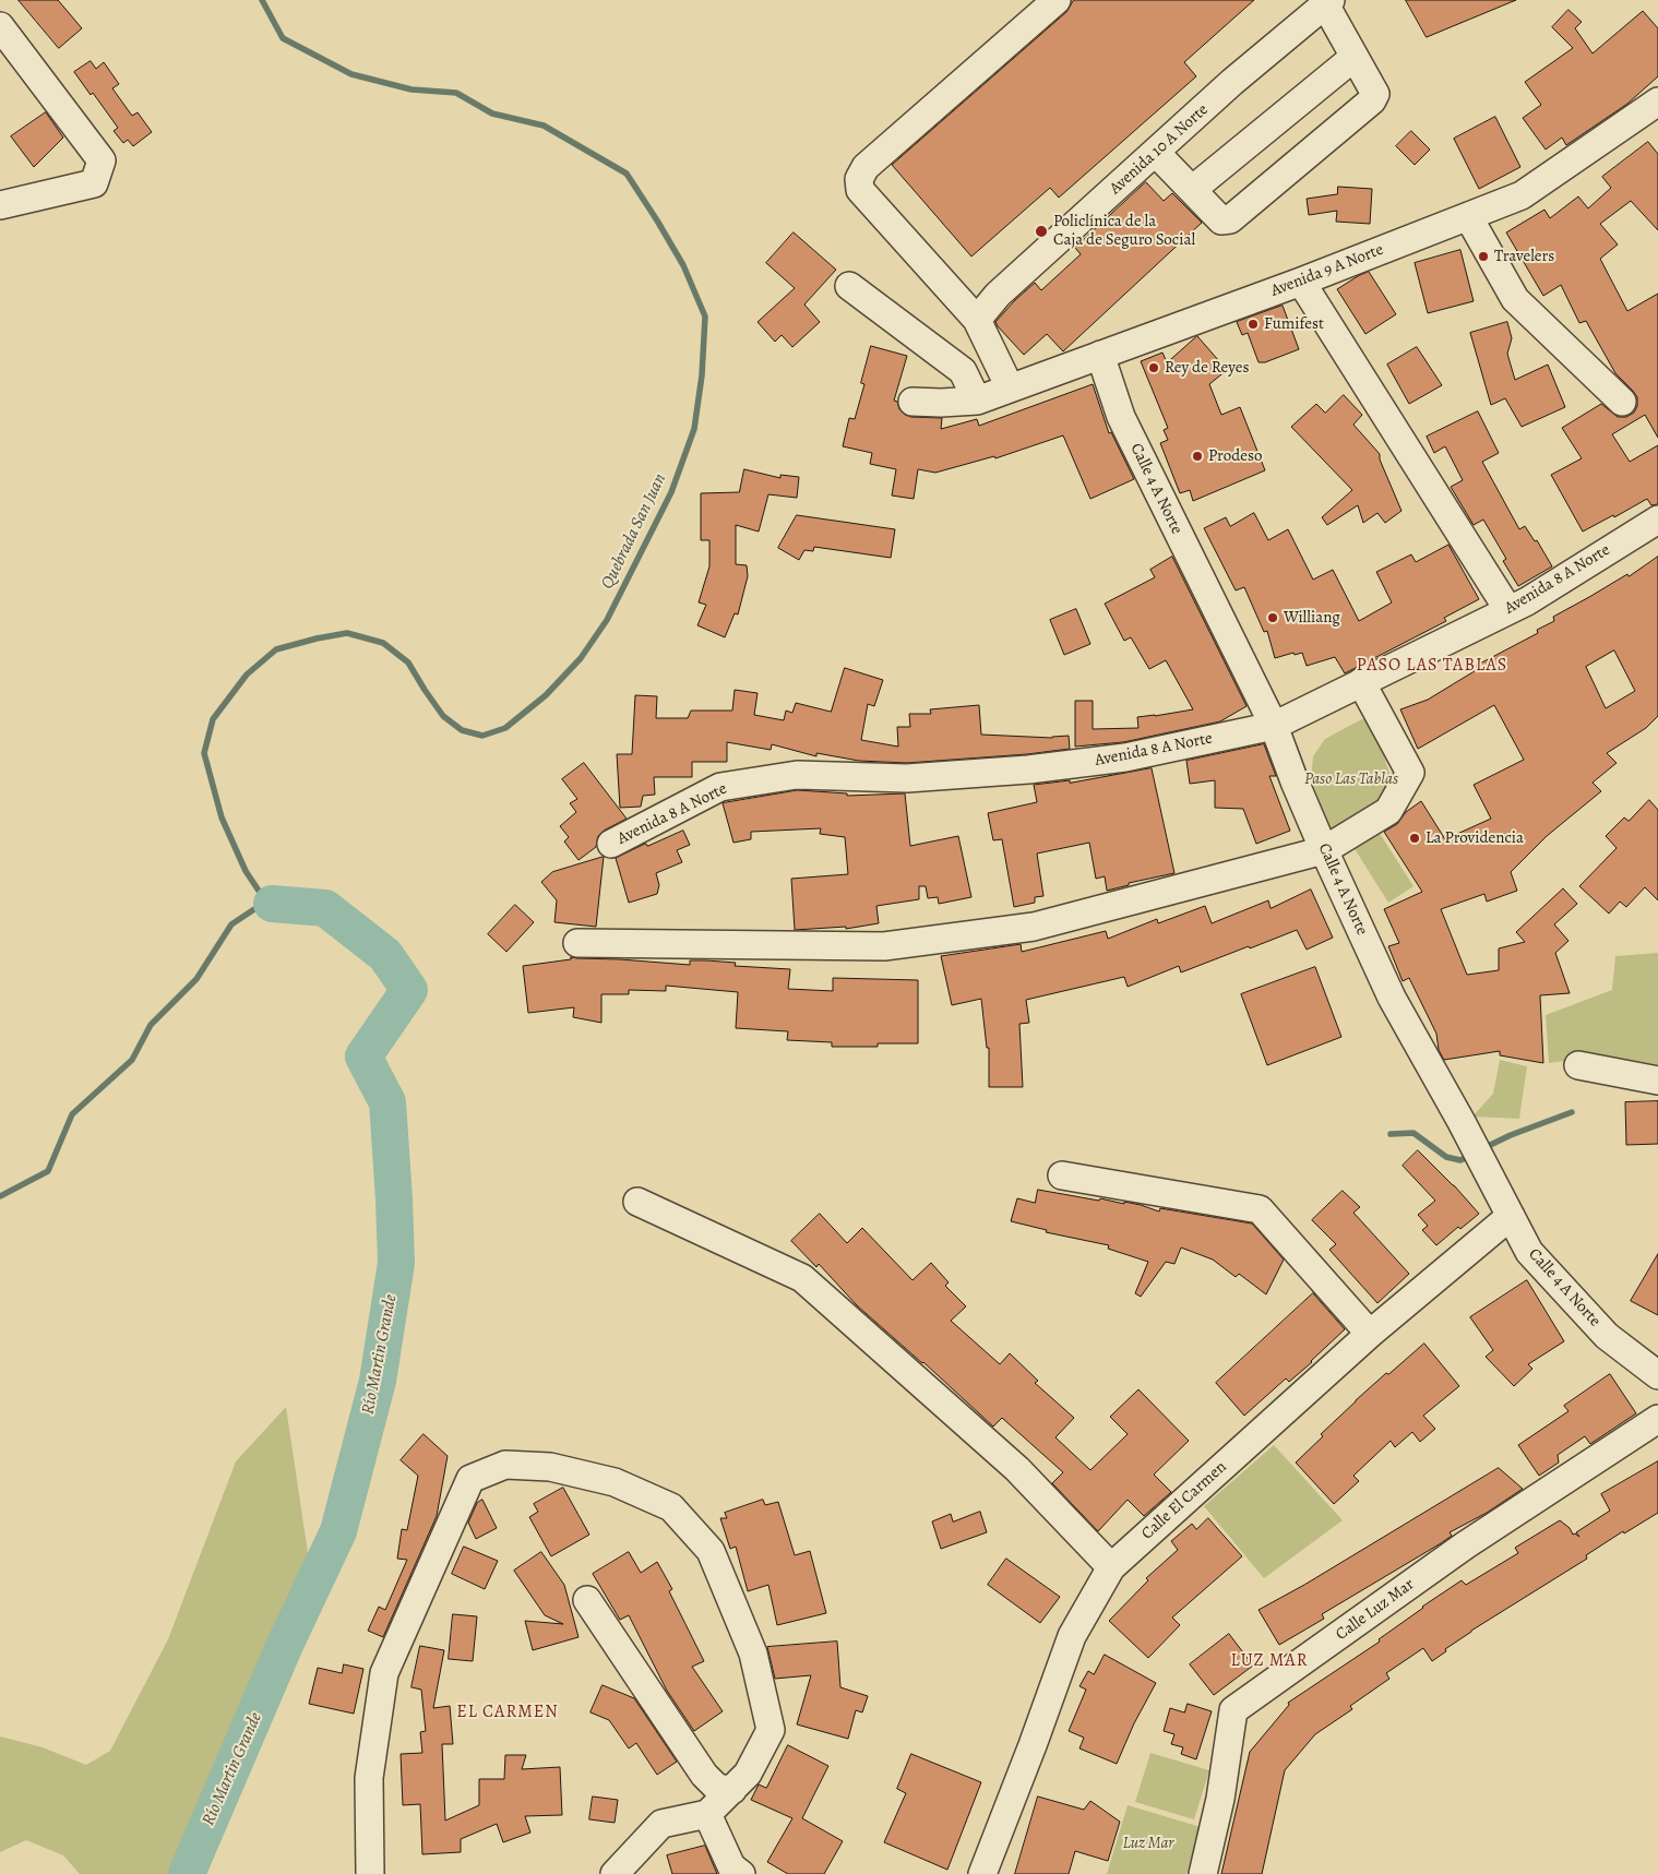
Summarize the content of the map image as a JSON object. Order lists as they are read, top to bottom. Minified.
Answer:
{"streets":{"street":["Avenida 10 A Norte","Avenida 9 A Norte","Calle 4 A Norte","Avenida 8 A Norte","Calle El Carmen","Calle Luz Mar"]},"crossings":[["Avenida 9 A Norte","Calle 4 A Norte"],["Calle 4 A Norte","Avenida 8 A Norte"],["Calle 4 A Norte","Calle El Carmen"]],"districts":["PASO LAS TABLAS","LUZ MAR","EL CARMEN"],"water":["Quebrada San Juan","Río Martin Grande"],"parks":["Paso Las Tablas","Luz Mar"],"places":["Policlínica de la Caja de Seguro Social","Travelers","Fumifest","Rey de Reyes","Prodeso","Williang","La Providencia"]}
